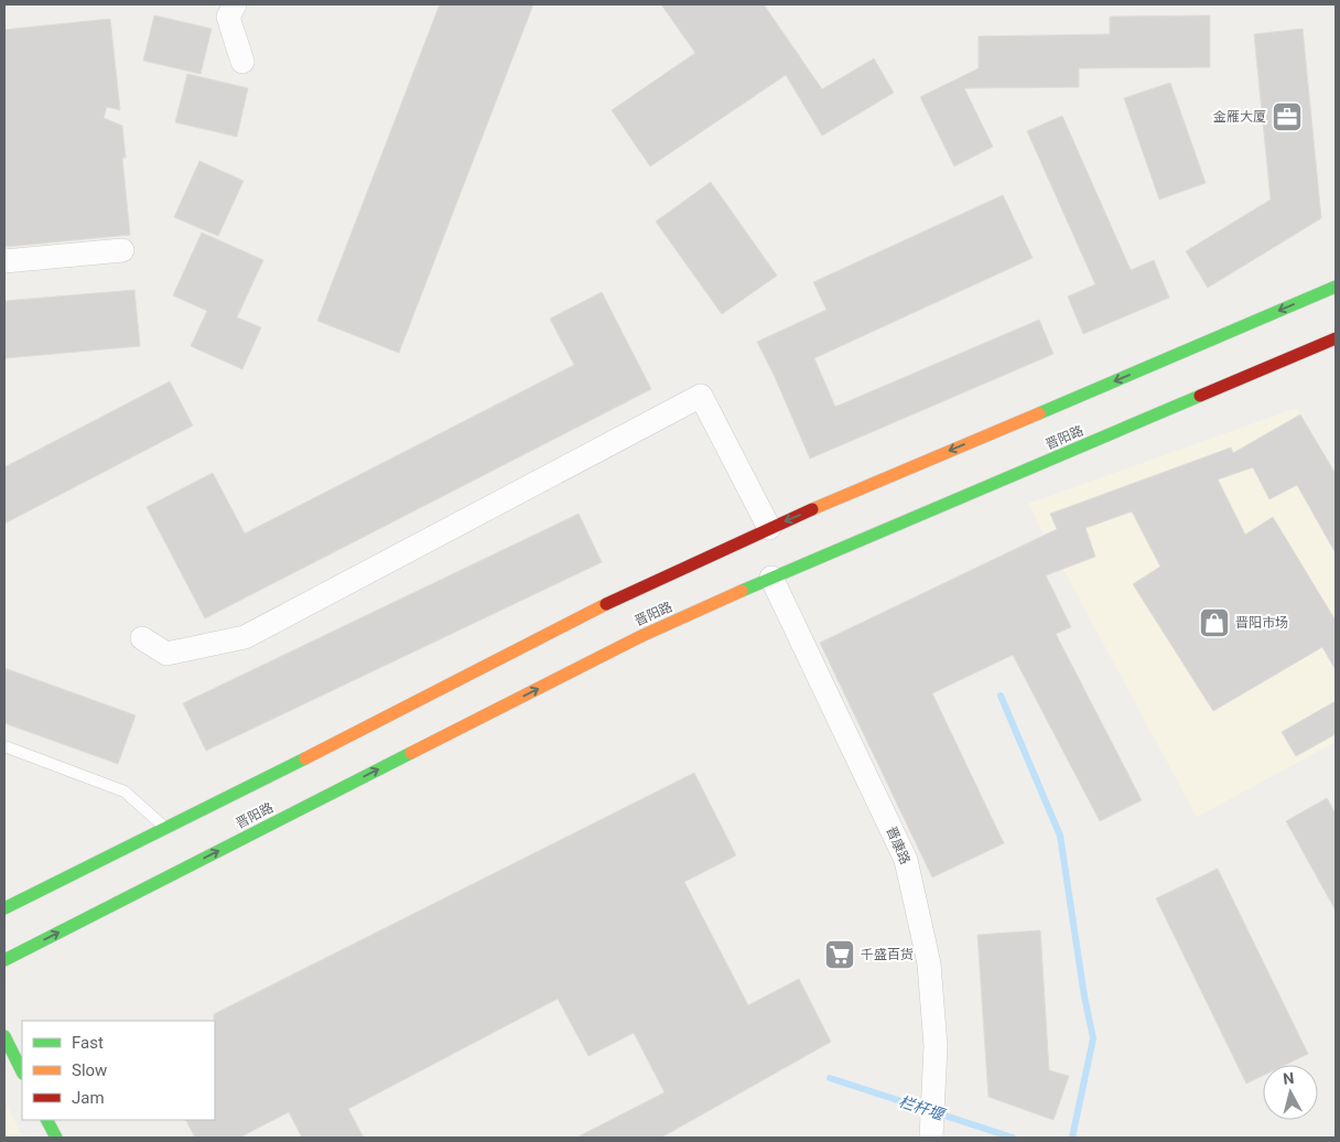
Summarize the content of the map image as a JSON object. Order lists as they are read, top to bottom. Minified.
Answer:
{"streets":{"main road":["晋阳路"],"street":["晋康路"]},"crossings":[["晋阳路","晋康路"]],"water":["栏杆堰"],"places":{"office":["金雁大厦"],"shop":["晋阳市场"],"supermarket":["千盛百货"]},"legend":["Fast","Slow","Jam"],"north":"top"}
